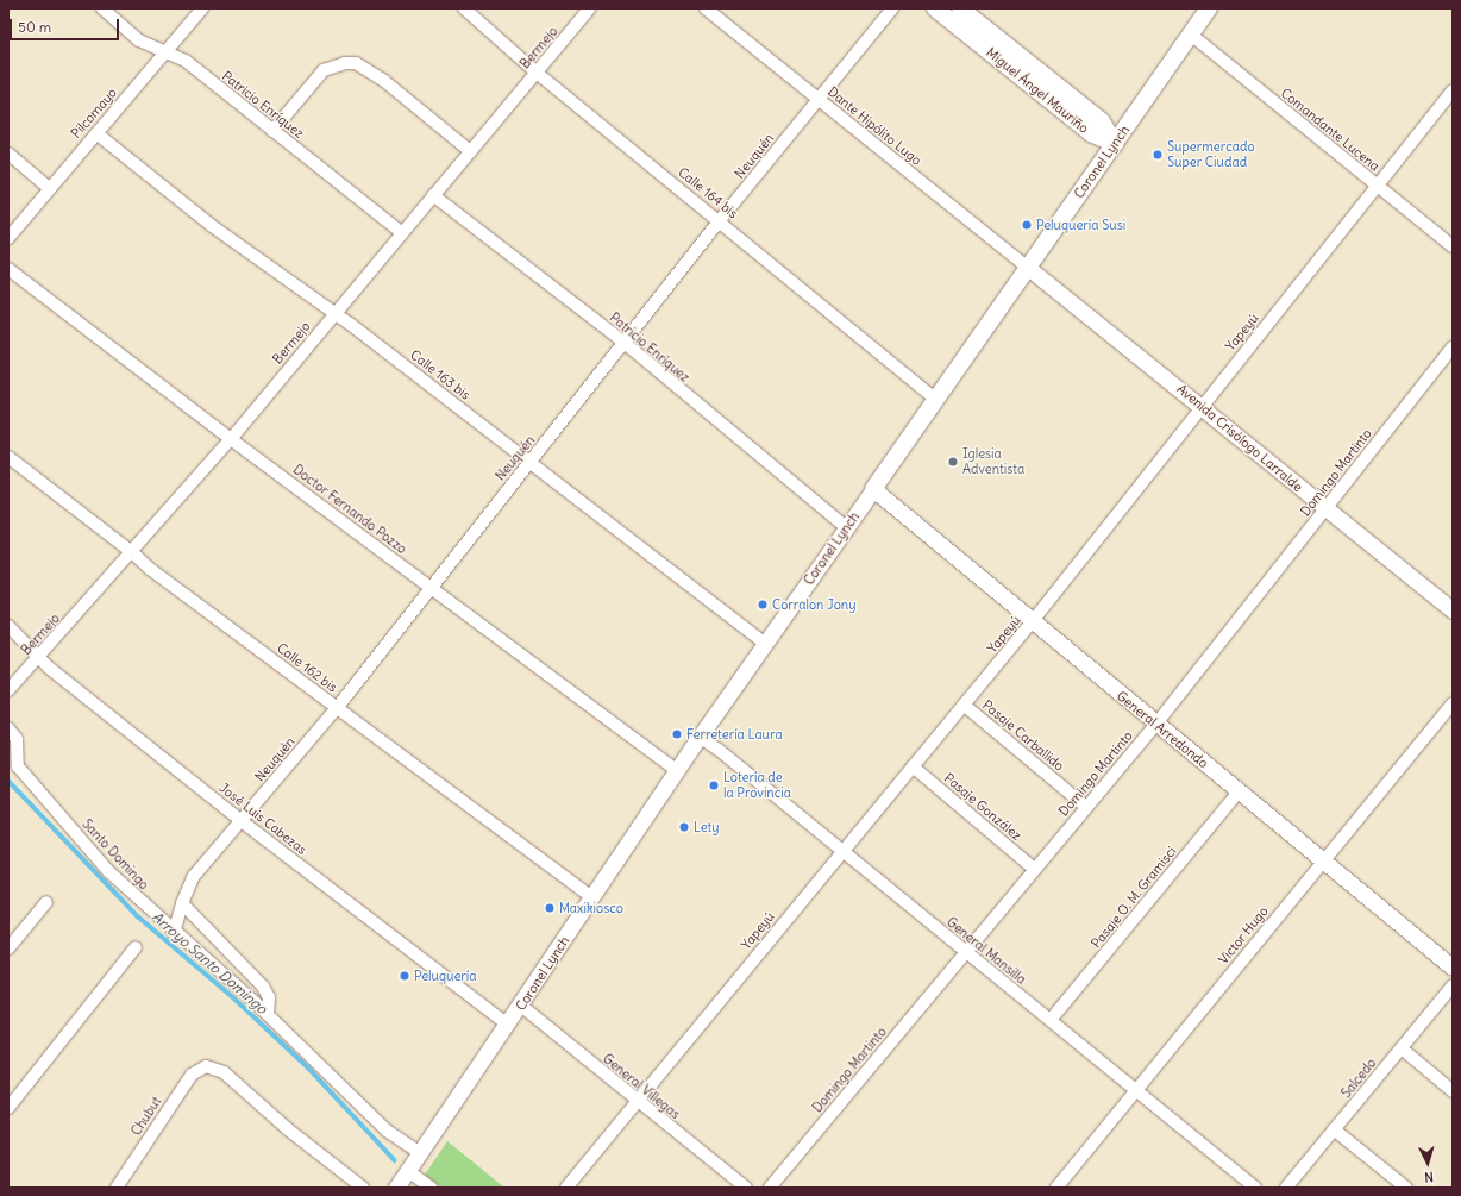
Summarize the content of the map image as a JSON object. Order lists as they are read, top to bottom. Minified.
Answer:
{"streets":{"main road":["Miguel Ángel Mauriño","Coronel Lynch"],"street":["Bermejo","Patricio Enríquez","Pilcomayo","Dante Hipólito Lugo","Comandante Lucena","Neuquén","Calle 164 bis","Yapeyú","Calle 163 bis","Avenida Crisólogo Larralde","Domingo Martinto","Doctor Fernando Pozzo","Calle 162 bis","General Arredondo","Pasaje Carballido","Pasaje González","José Luis Cabezas","Santo Domingo","Pasaje O. M. Gramisci","Victor Hugo","General Mansilla","Salcedo","General Villegas","Chubut"]},"crossings":[["Bermejo","Patricio Enríquez"],["Bermejo","Calle 164 bis"],["Bermejo","Calle 163 bis"],["Bermejo","Doctor Fernando Pozzo"],["Bermejo","Calle 162 bis"],["Bermejo","José Luis Cabezas"],["Miguel Ángel Mauriño","Coronel Lynch"],["Patricio Enríquez","Pilcomayo"],["Patricio Enríquez","Neuquén"],["Patricio Enríquez","Coronel Lynch"],["Pilcomayo","Calle 163 bis"],["Dante Hipólito Lugo","Neuquén"],["Dante Hipólito Lugo","Coronel Lynch"],["Dante Hipólito Lugo","Avenida Crisólogo Larralde"],["Comandante Lucena","Coronel Lynch"],["Comandante Lucena","Yapeyú"],["Neuquén","Calle 164 bis"],["Neuquén","Calle 163 bis"],["Neuquén","Doctor Fernando Pozzo"],["Neuquén","Calle 162 bis"],["Neuquén","José Luis Cabezas"],["Neuquén","Santo Domingo"],["Coronel Lynch","Calle 164 bis"],["Coronel Lynch","Calle 163 bis"],["Coronel Lynch","Avenida Crisólogo Larralde"],["Coronel Lynch","Doctor Fernando Pozzo"],["Coronel Lynch","Calle 162 bis"],["Coronel Lynch","General Arredondo"],["Coronel Lynch","José Luis Cabezas"],["Coronel Lynch","Santo Domingo"],["Coronel Lynch","General Mansilla"],["Coronel Lynch","General Villegas"],["Yapeyú","Avenida Crisólogo Larralde"],["Yapeyú","General Arredondo"],["Yapeyú","Pasaje Carballido"],["Yapeyú","Pasaje González"],["Yapeyú","General Mansilla"],["Yapeyú","General Villegas"],["Avenida Crisólogo Larralde","Domingo Martinto"],["Domingo Martinto","General Arredondo"],["Domingo Martinto","Pasaje Carballido"],["Domingo Martinto","Pasaje González"],["Domingo Martinto","General Mansilla"],["General Arredondo","Pasaje O. M. Gramisci"],["General Arredondo","Victor Hugo"],["Pasaje O. M. Gramisci","General Mansilla"],["Victor Hugo","General Mansilla"]],"water":["Arroyo Santo Domingo"],"places":["Supermercado Super Ciudad","Peluquería Susi","Iglesia Adventista","Corralon Jony","Ferretería Laura","Lotería de la Provincia","Lety","Maxikiosco","Peluquería"],"scale_bar":"50 m","north":"bottom"}
